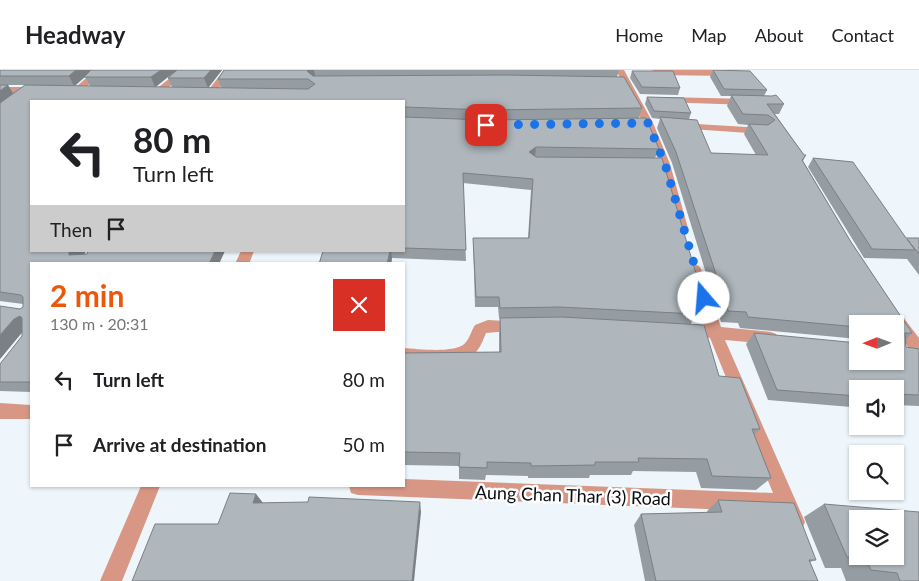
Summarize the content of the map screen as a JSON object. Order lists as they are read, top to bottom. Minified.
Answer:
{"streets":{"street":["Aung Chan Thar (3) Road"]},"north":"left","page":{"header":"Headway","nav":["Home","Map","About","Contact"],"turn":["80 m","Turn left"],"then":"Then","heading":["2 min","130 m · 20:31"],"list":[{"name":"Turn left","value":"80 m"},{"name":"Arrive at destination","value":"50 m"}]}}
